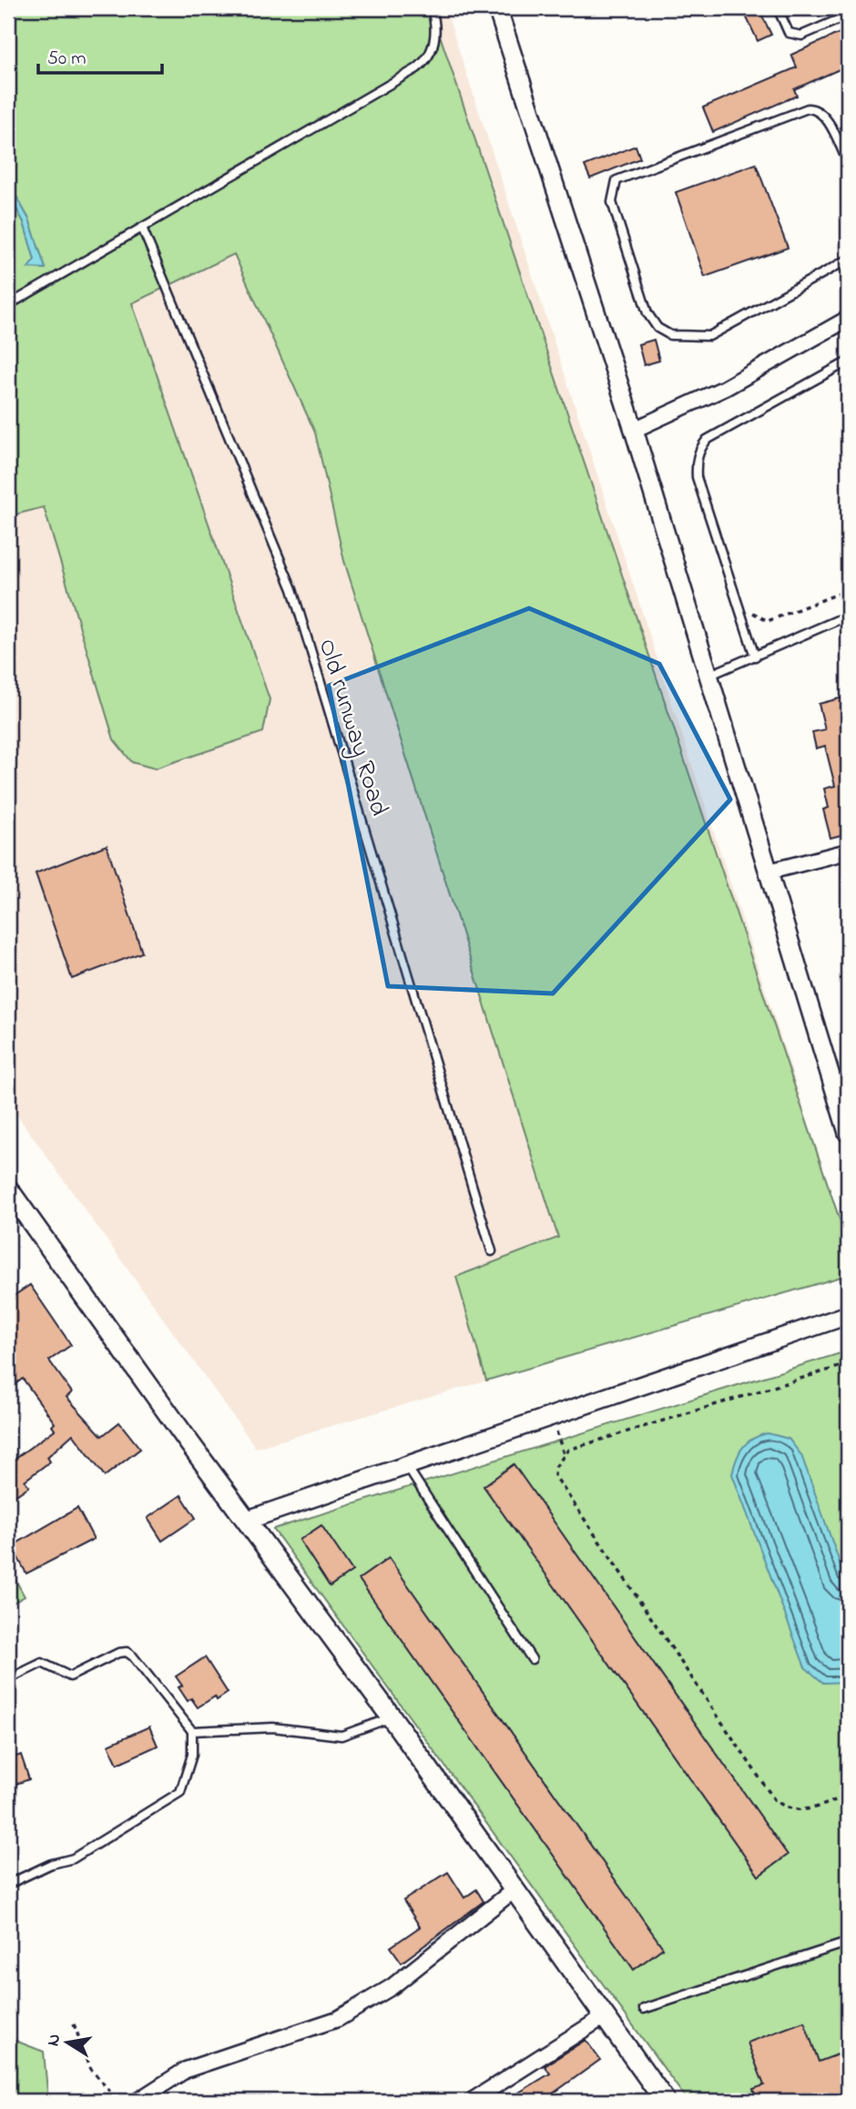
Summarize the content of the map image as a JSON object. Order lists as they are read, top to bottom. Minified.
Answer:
{"streets":{"lane":["Old runway Road"]},"scale_bar":"50 m","north":"left"}
